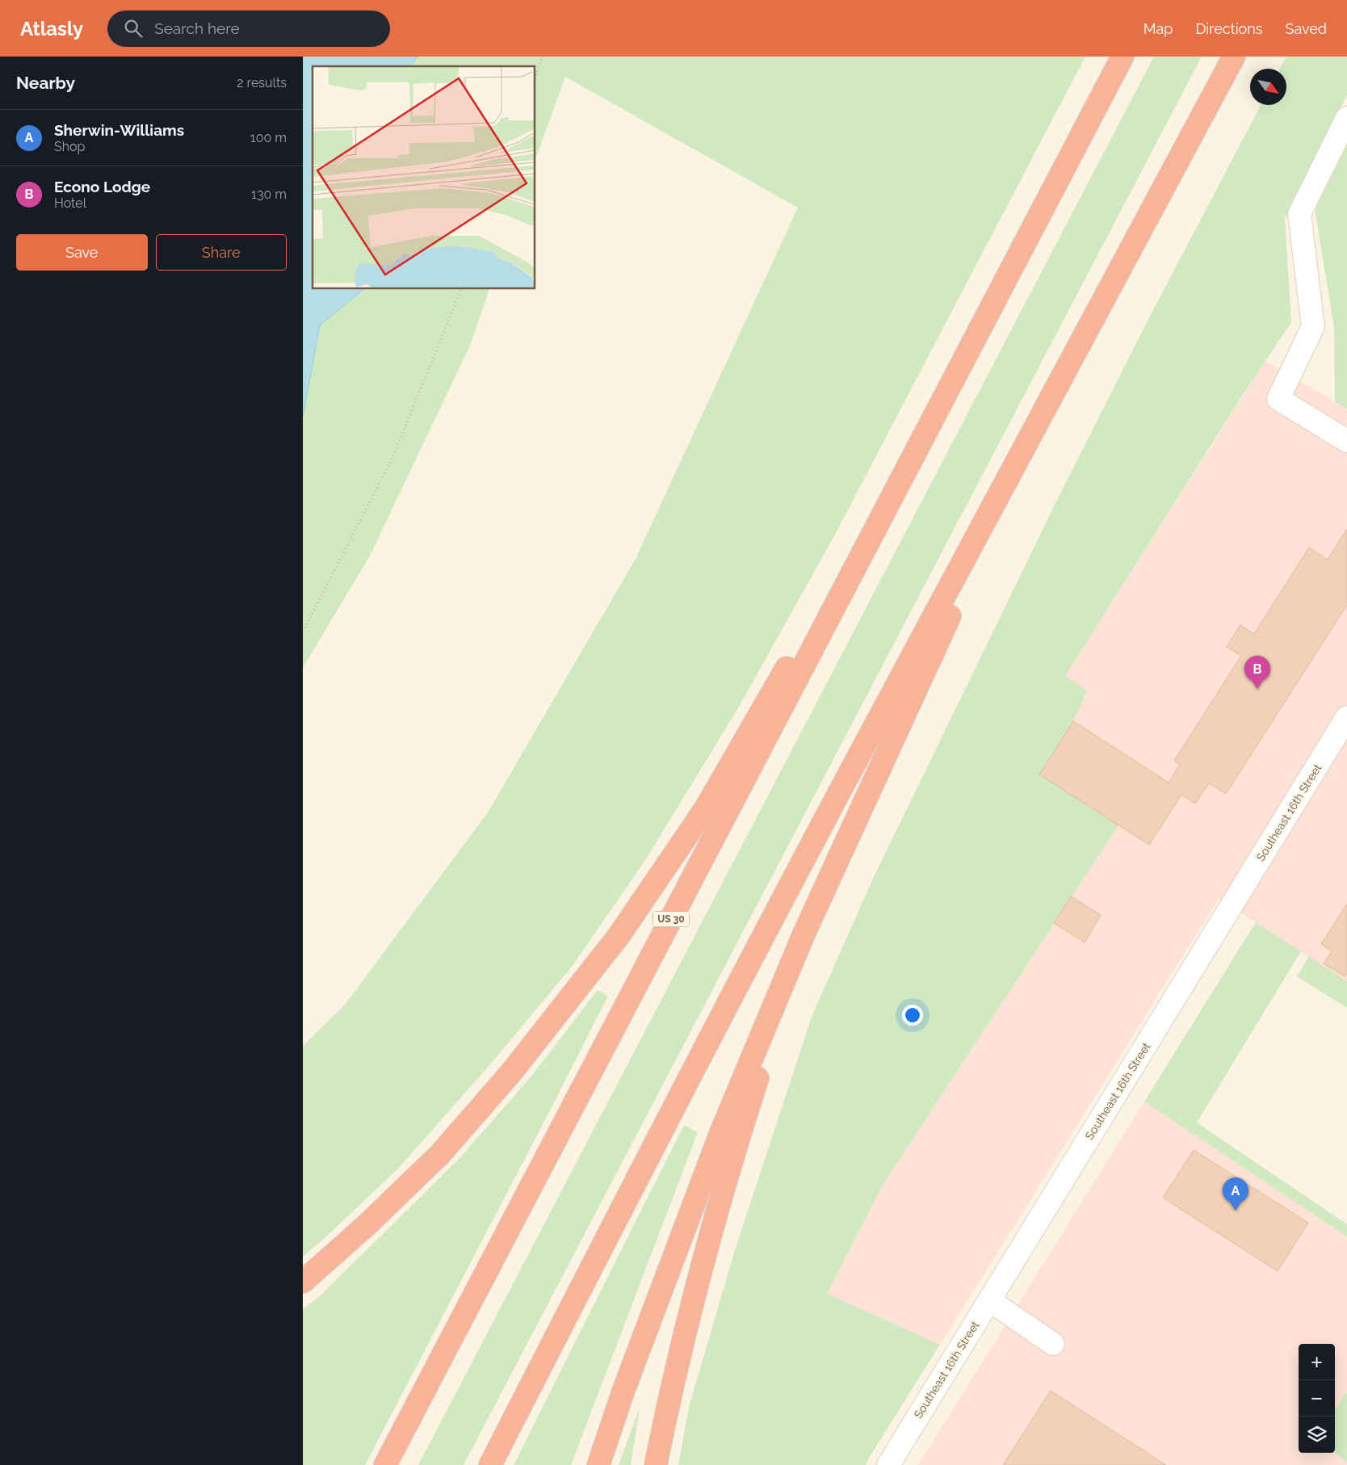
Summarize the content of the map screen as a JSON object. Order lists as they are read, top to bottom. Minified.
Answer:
{"streets":{"highway":["US 30"],"street":["Southeast 16th Street"]},"north":"bottom right","page":{"header":"Atlasly","search":"Search here","nav":["Map","Directions","Saved"],"heading":["Nearby","2 results"],"list":[{"mark":"A","name":"Sherwin-Williams","note":"Shop","value":"100 m"},{"mark":"B","name":"Econo Lodge","note":"Hotel","value":"130 m"}],"buttons":["Save","Share"],"pins":["B","A"],"map_buttons":["+","−"]}}
